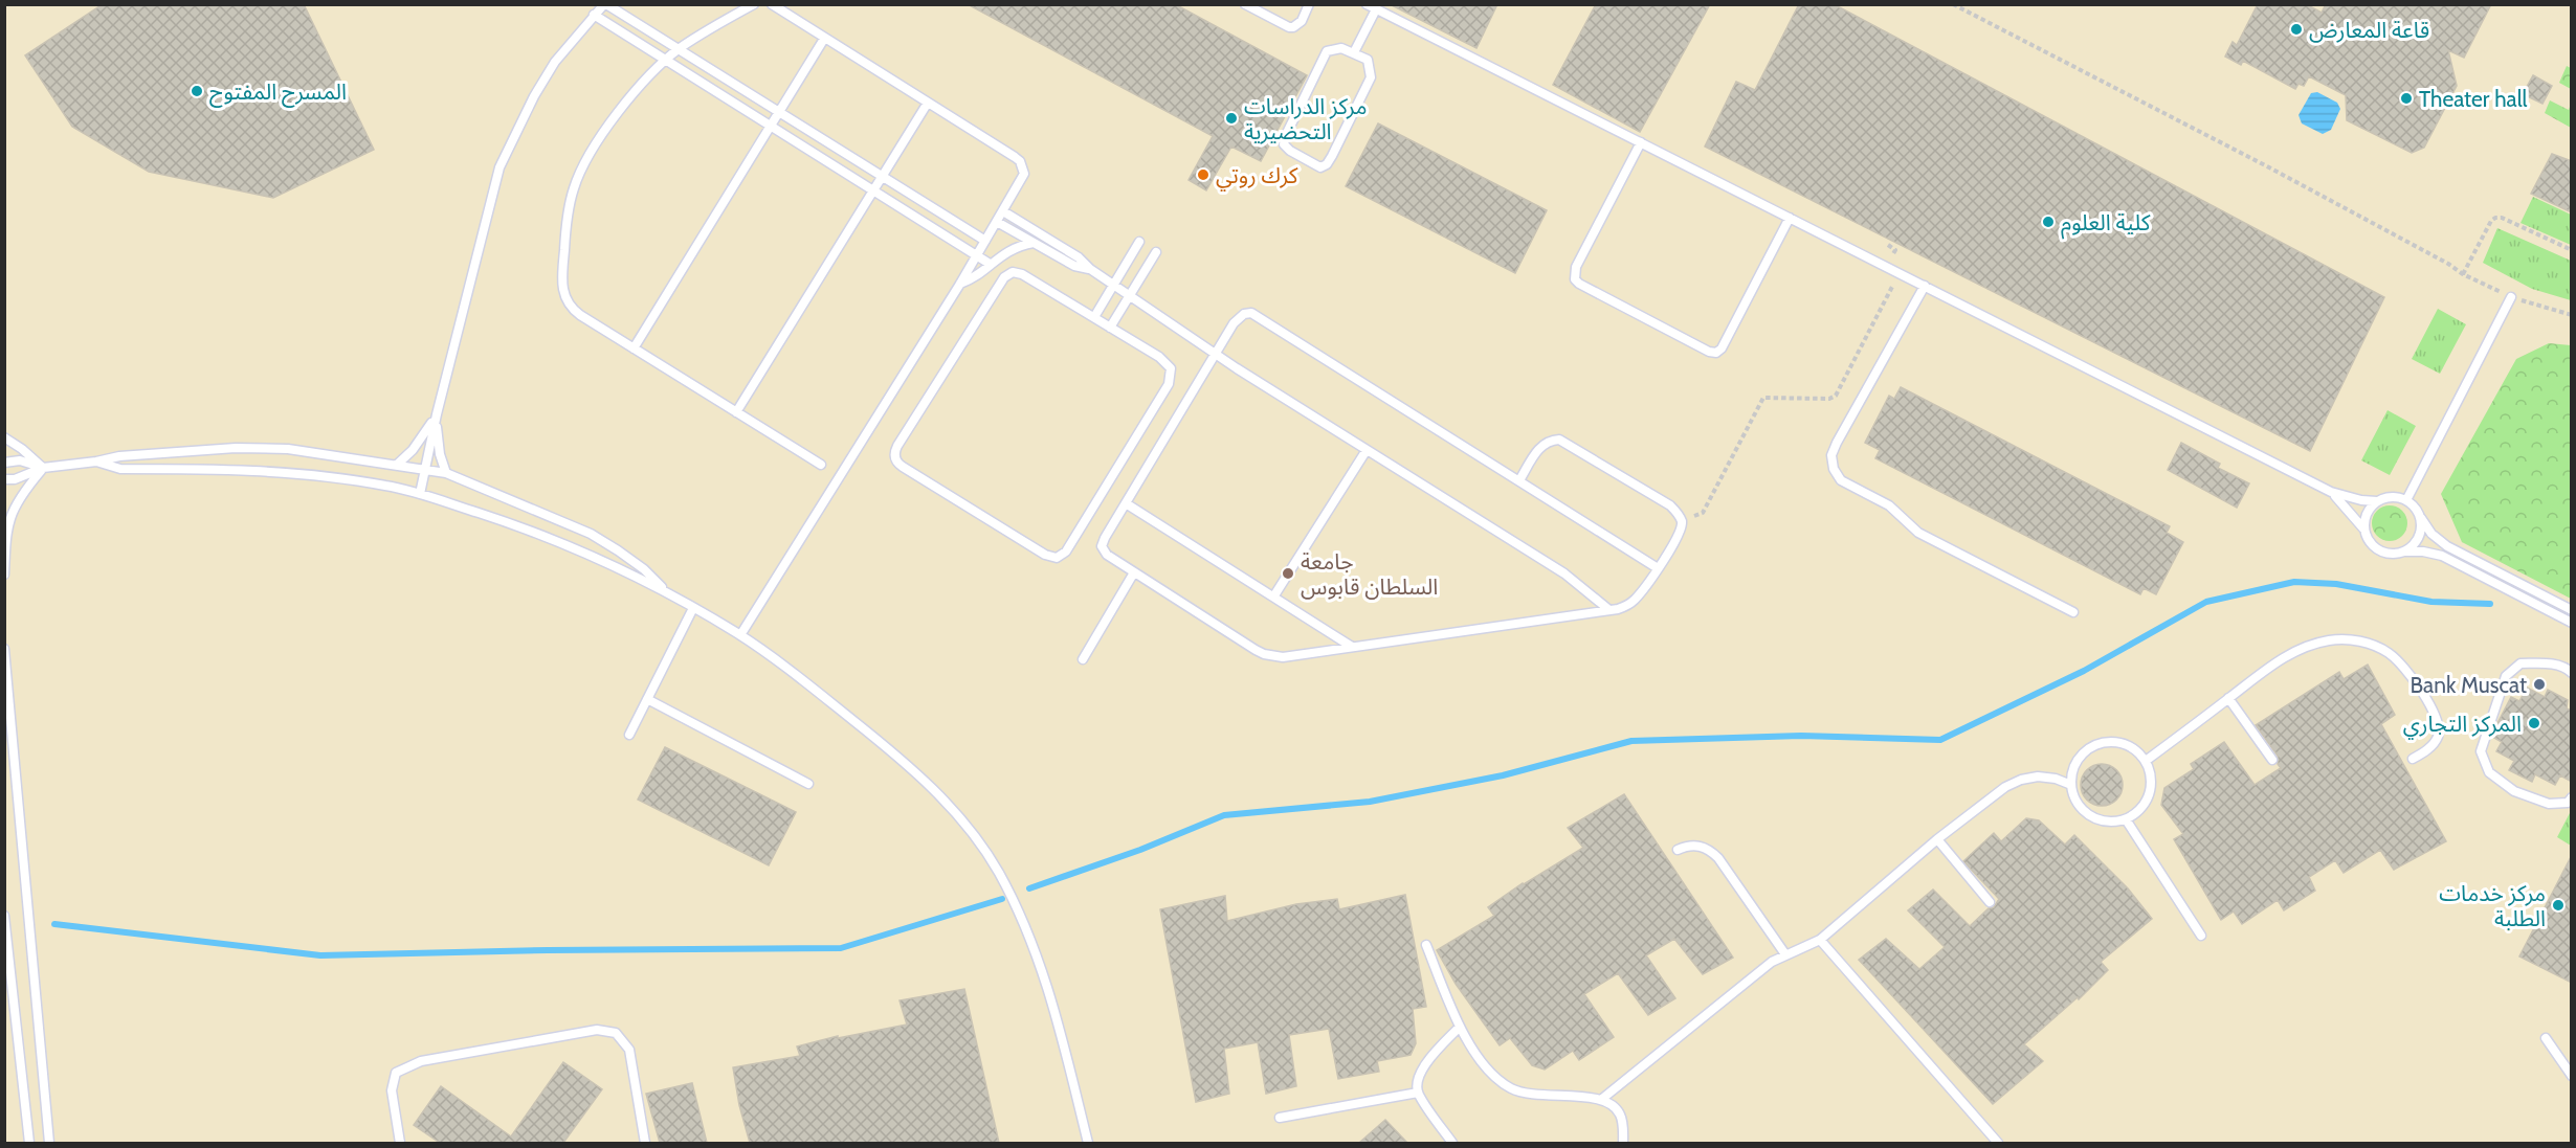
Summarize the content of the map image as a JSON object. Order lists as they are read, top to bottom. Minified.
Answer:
{"places":["قاعة المعارض","المسرح المفتوح","Theater hall","مركز الدراسات التحضيرية","كرك روتي","كلية العلوم","جامعة السلطان قابوس","Bank Muscat","المركز التجاري","مركز خدمات الطلبة"]}
